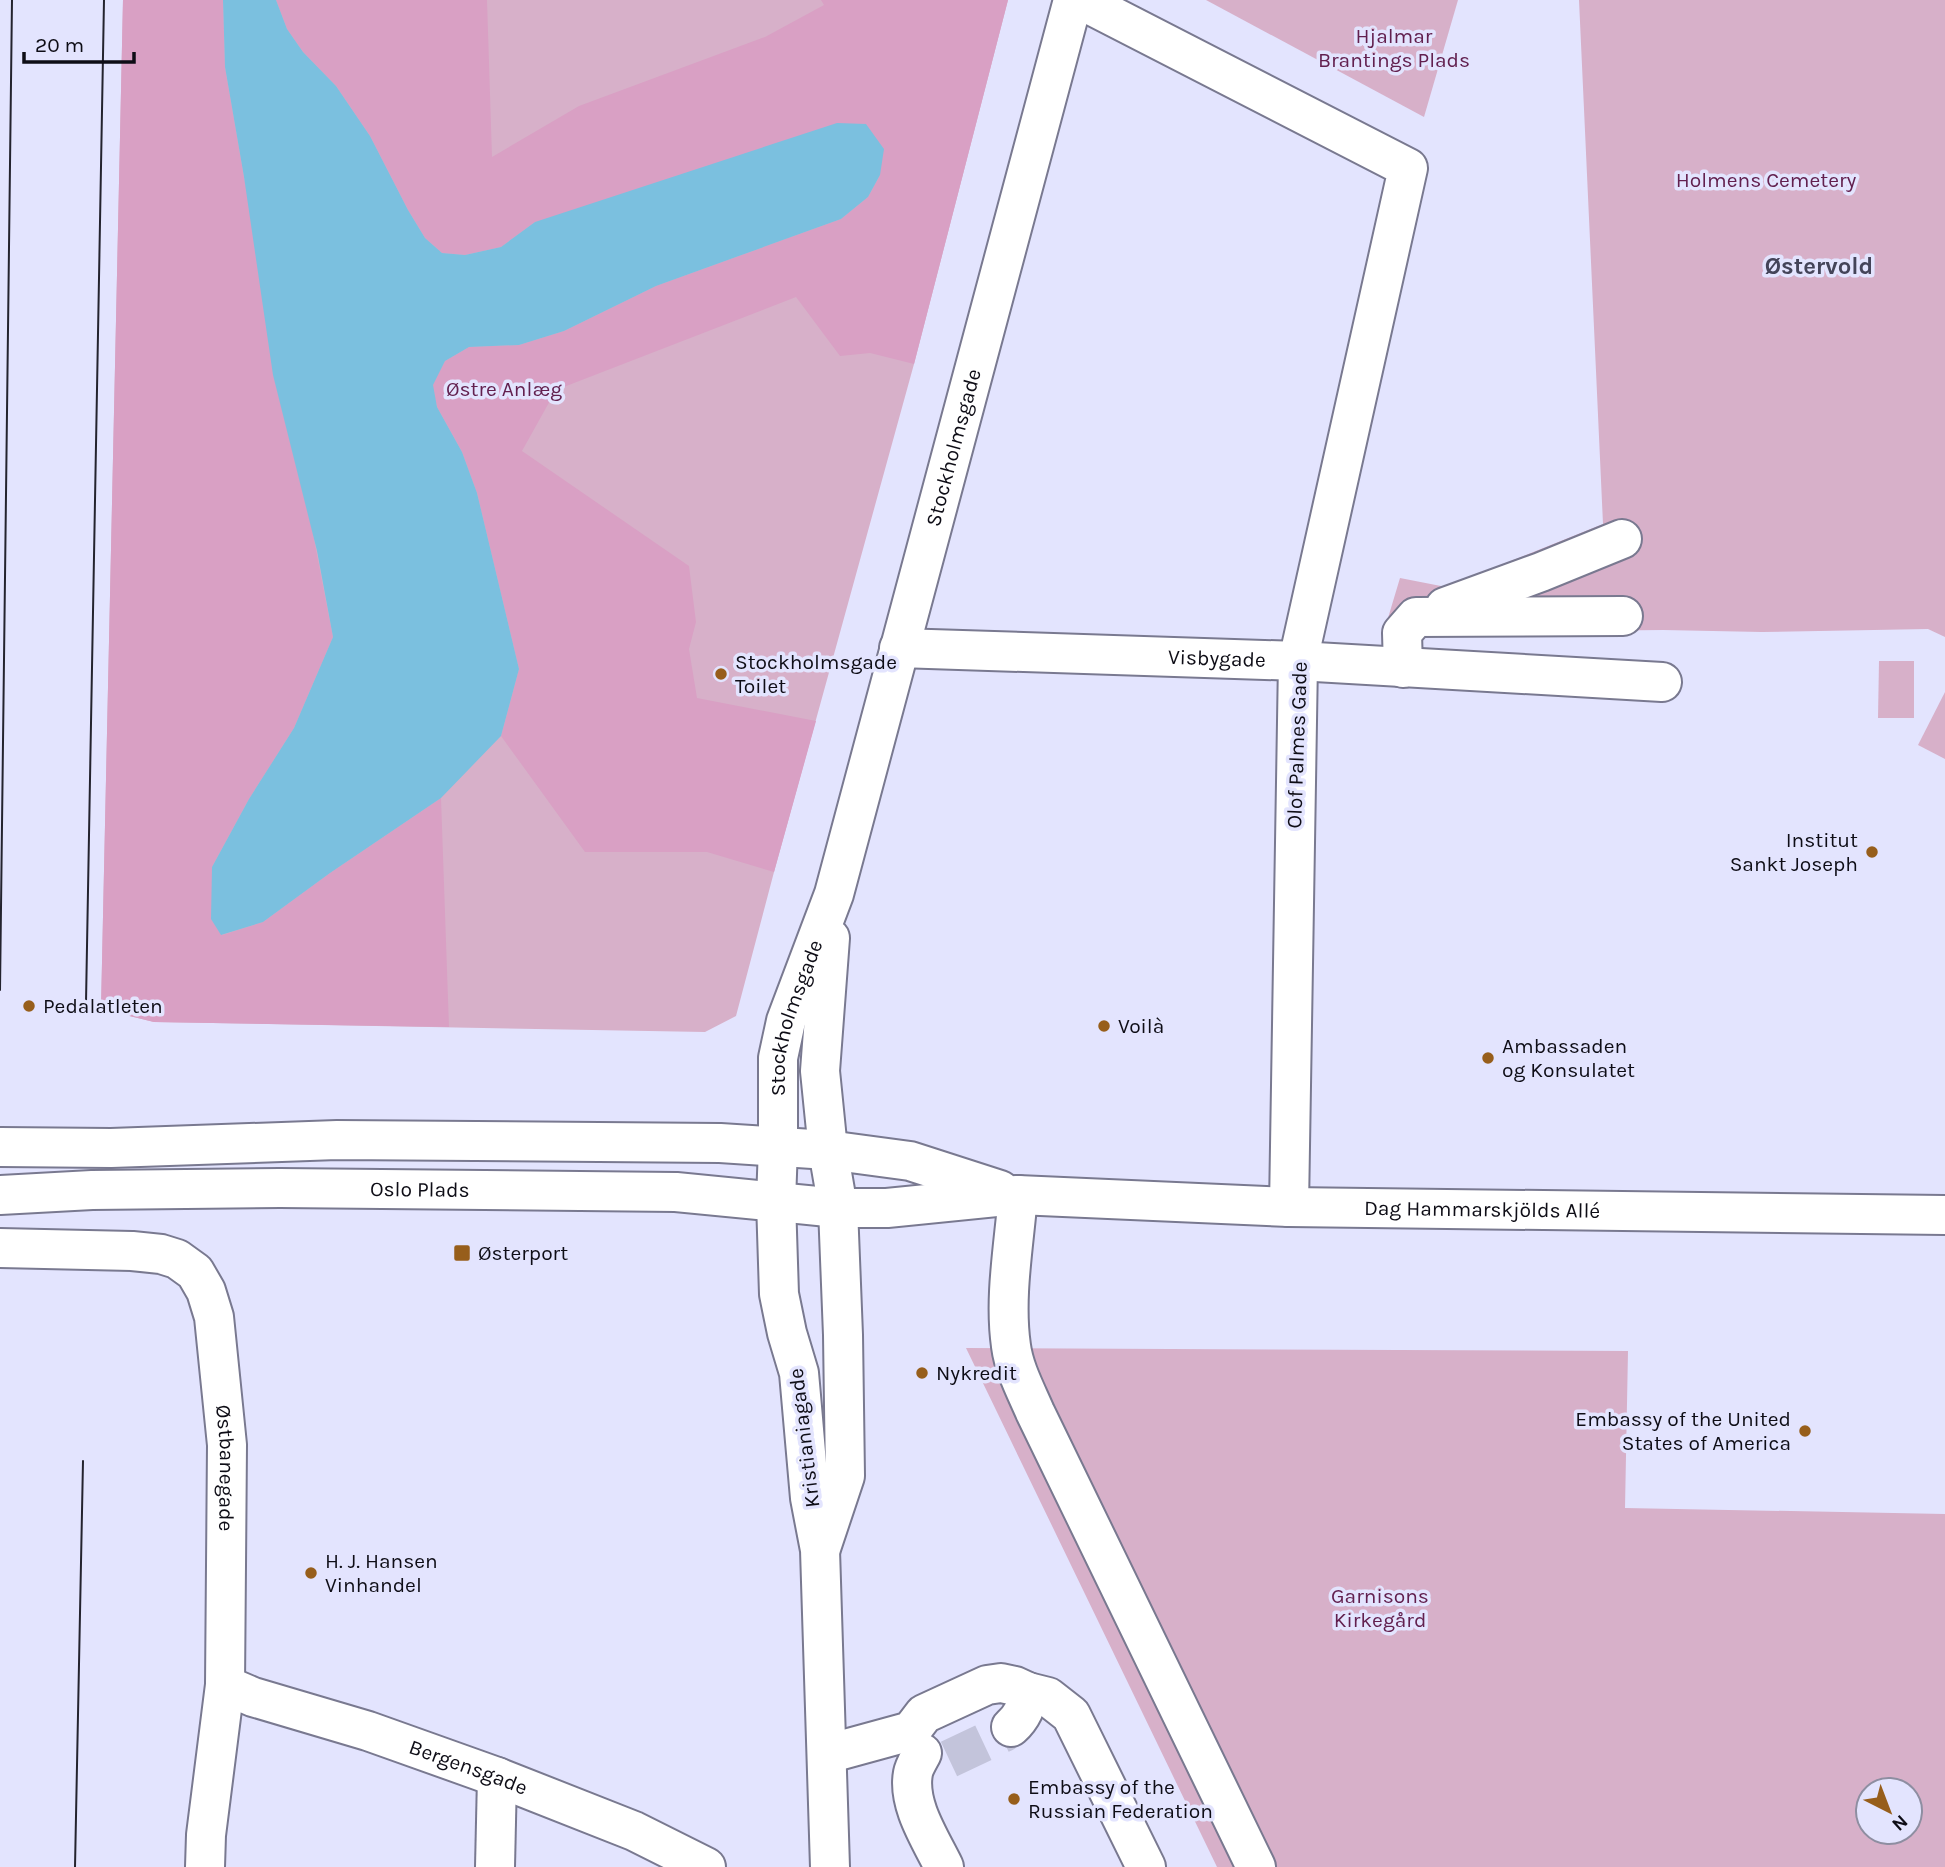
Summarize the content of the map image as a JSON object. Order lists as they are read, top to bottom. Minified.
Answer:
{"streets":{"street":["Stockholmsgade","Visbygade","Olof Palmes Gade","Oslo Plads","Dag Hammarskjölds Allé","Kristianiagade","Østbanegade","Bergensgade"]},"crossings":[["Stockholmsgade","Visbygade"],["Stockholmsgade","Oslo Plads"],["Stockholmsgade","Dag Hammarskjölds Allé"],["Stockholmsgade","Kristianiagade"],["Visbygade","Olof Palmes Gade"],["Olof Palmes Gade","Dag Hammarskjölds Allé"],["Oslo Plads","Dag Hammarskjölds Allé"],["Oslo Plads","Kristianiagade"],["Dag Hammarskjölds Allé","Kristianiagade"],["Østbanegade","Bergensgade"]],"districts":["Østervold"],"parks":["Hjalmar Brantings Plads","Holmens Cemetery","Østre Anlæg","Garnisons Kirkegård"],"places":{"other":["Stockholmsgade Toilet","Institut Sankt Joseph","Pedalatleten","Voilà","Ambassaden og Konsulatet","Nykredit","Embassy of the United States of America","H. J. Hansen Vinhandel","Embassy of the Russian Federation"],"transit":["Østerport"]},"scale_bar":"20 m","north":"bottom right"}
